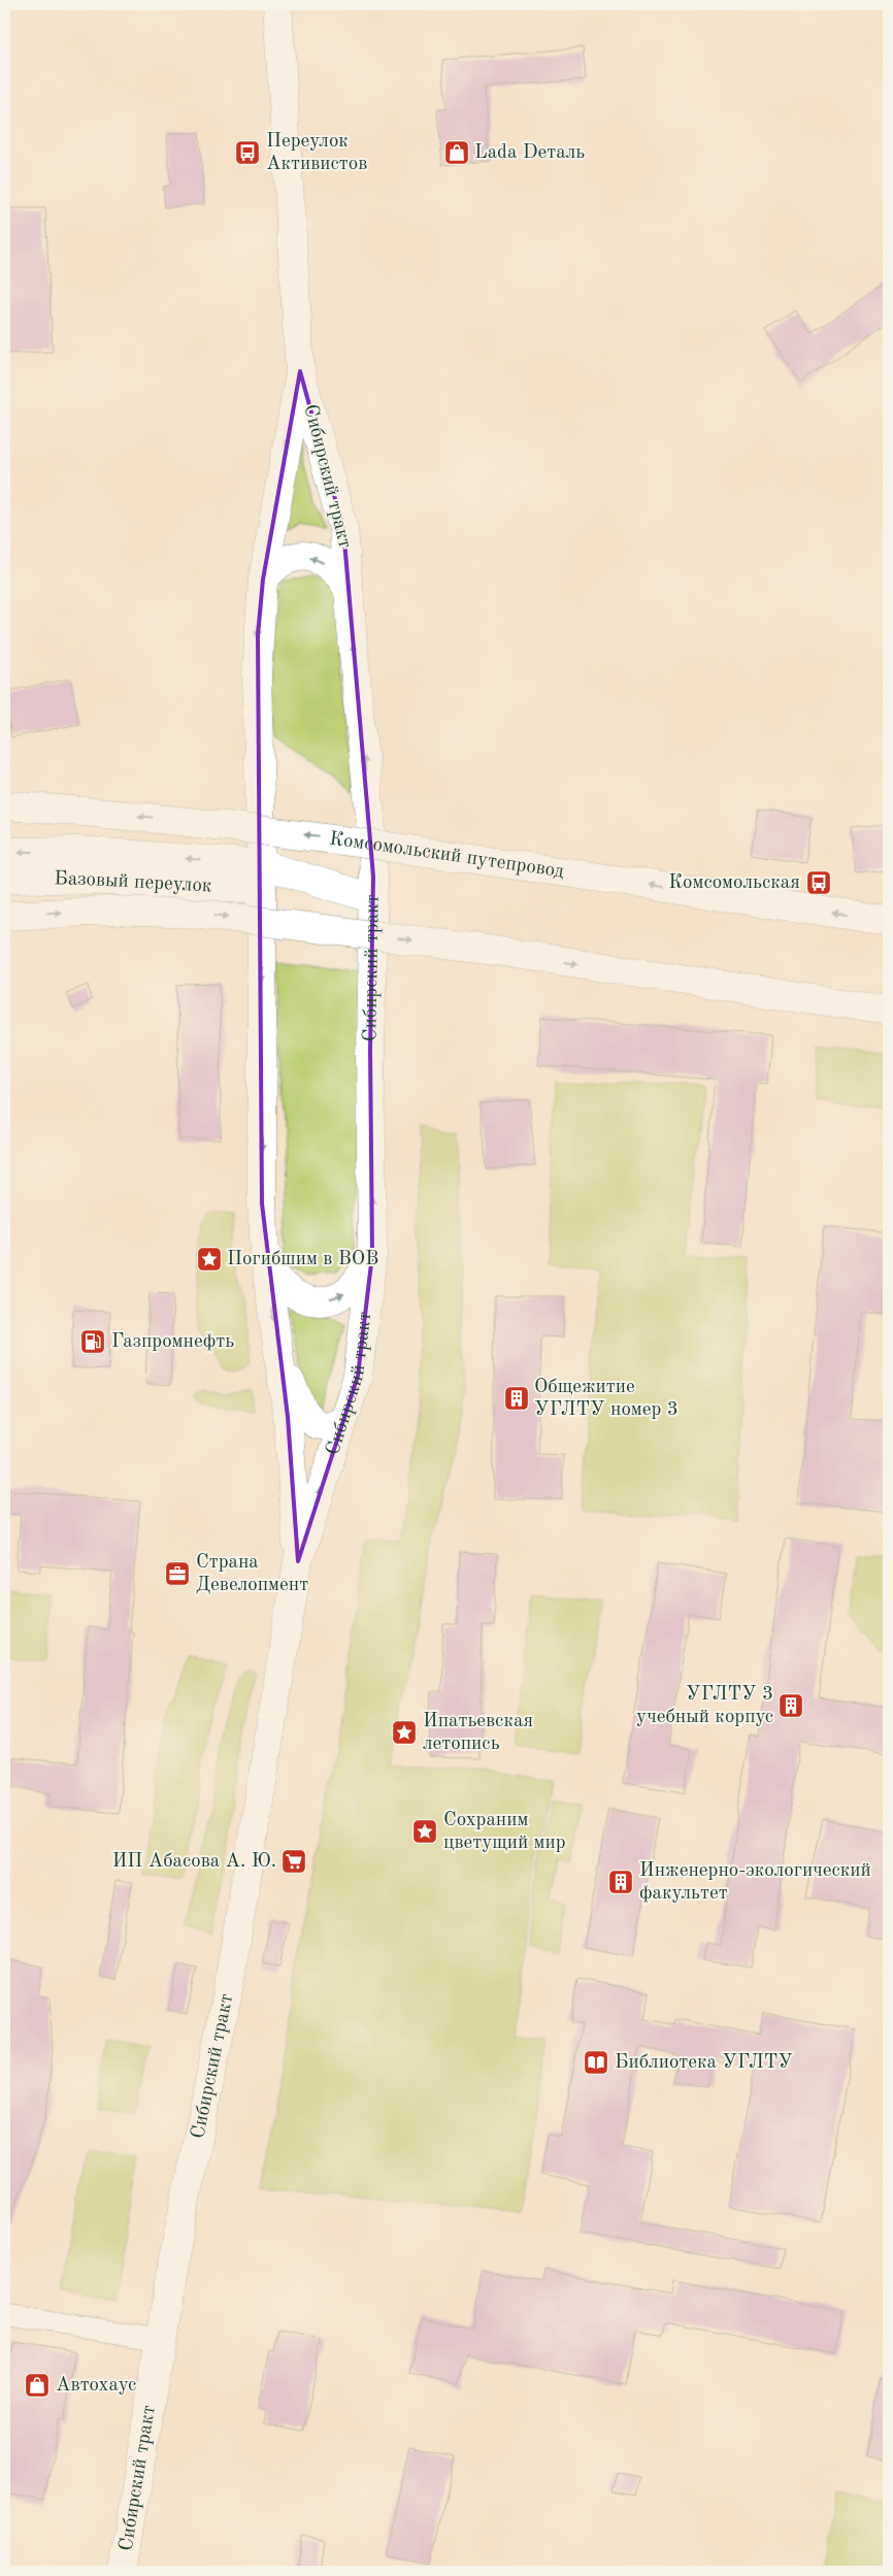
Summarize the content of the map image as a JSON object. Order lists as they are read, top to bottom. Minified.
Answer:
{"streets":{"main road":["Сибирский тракт","Комсомольский путепровод","Базовый переулок"]},"crossings":[["Сибирский тракт","Базовый переулок"]],"places":{"bus stop":["Переулок Активистов","Комсомольская"],"shop":["Lada Dеталь","Автохаус"],"place":["Погибшим в ВОВ","Ипатьевская летопись","Сохраним цветущий мир"],"fuel station":["Газпромнефть"],"building":["Общежитие УГЛТУ номер 3","УГЛТУ 3 учебный корпус","Инженерно-экологический факультет"],"office":["Страна Девелопмент"],"supermarket":["ИП Абасова А. Ю."],"library":["Библиотека УГЛТУ"]}}
